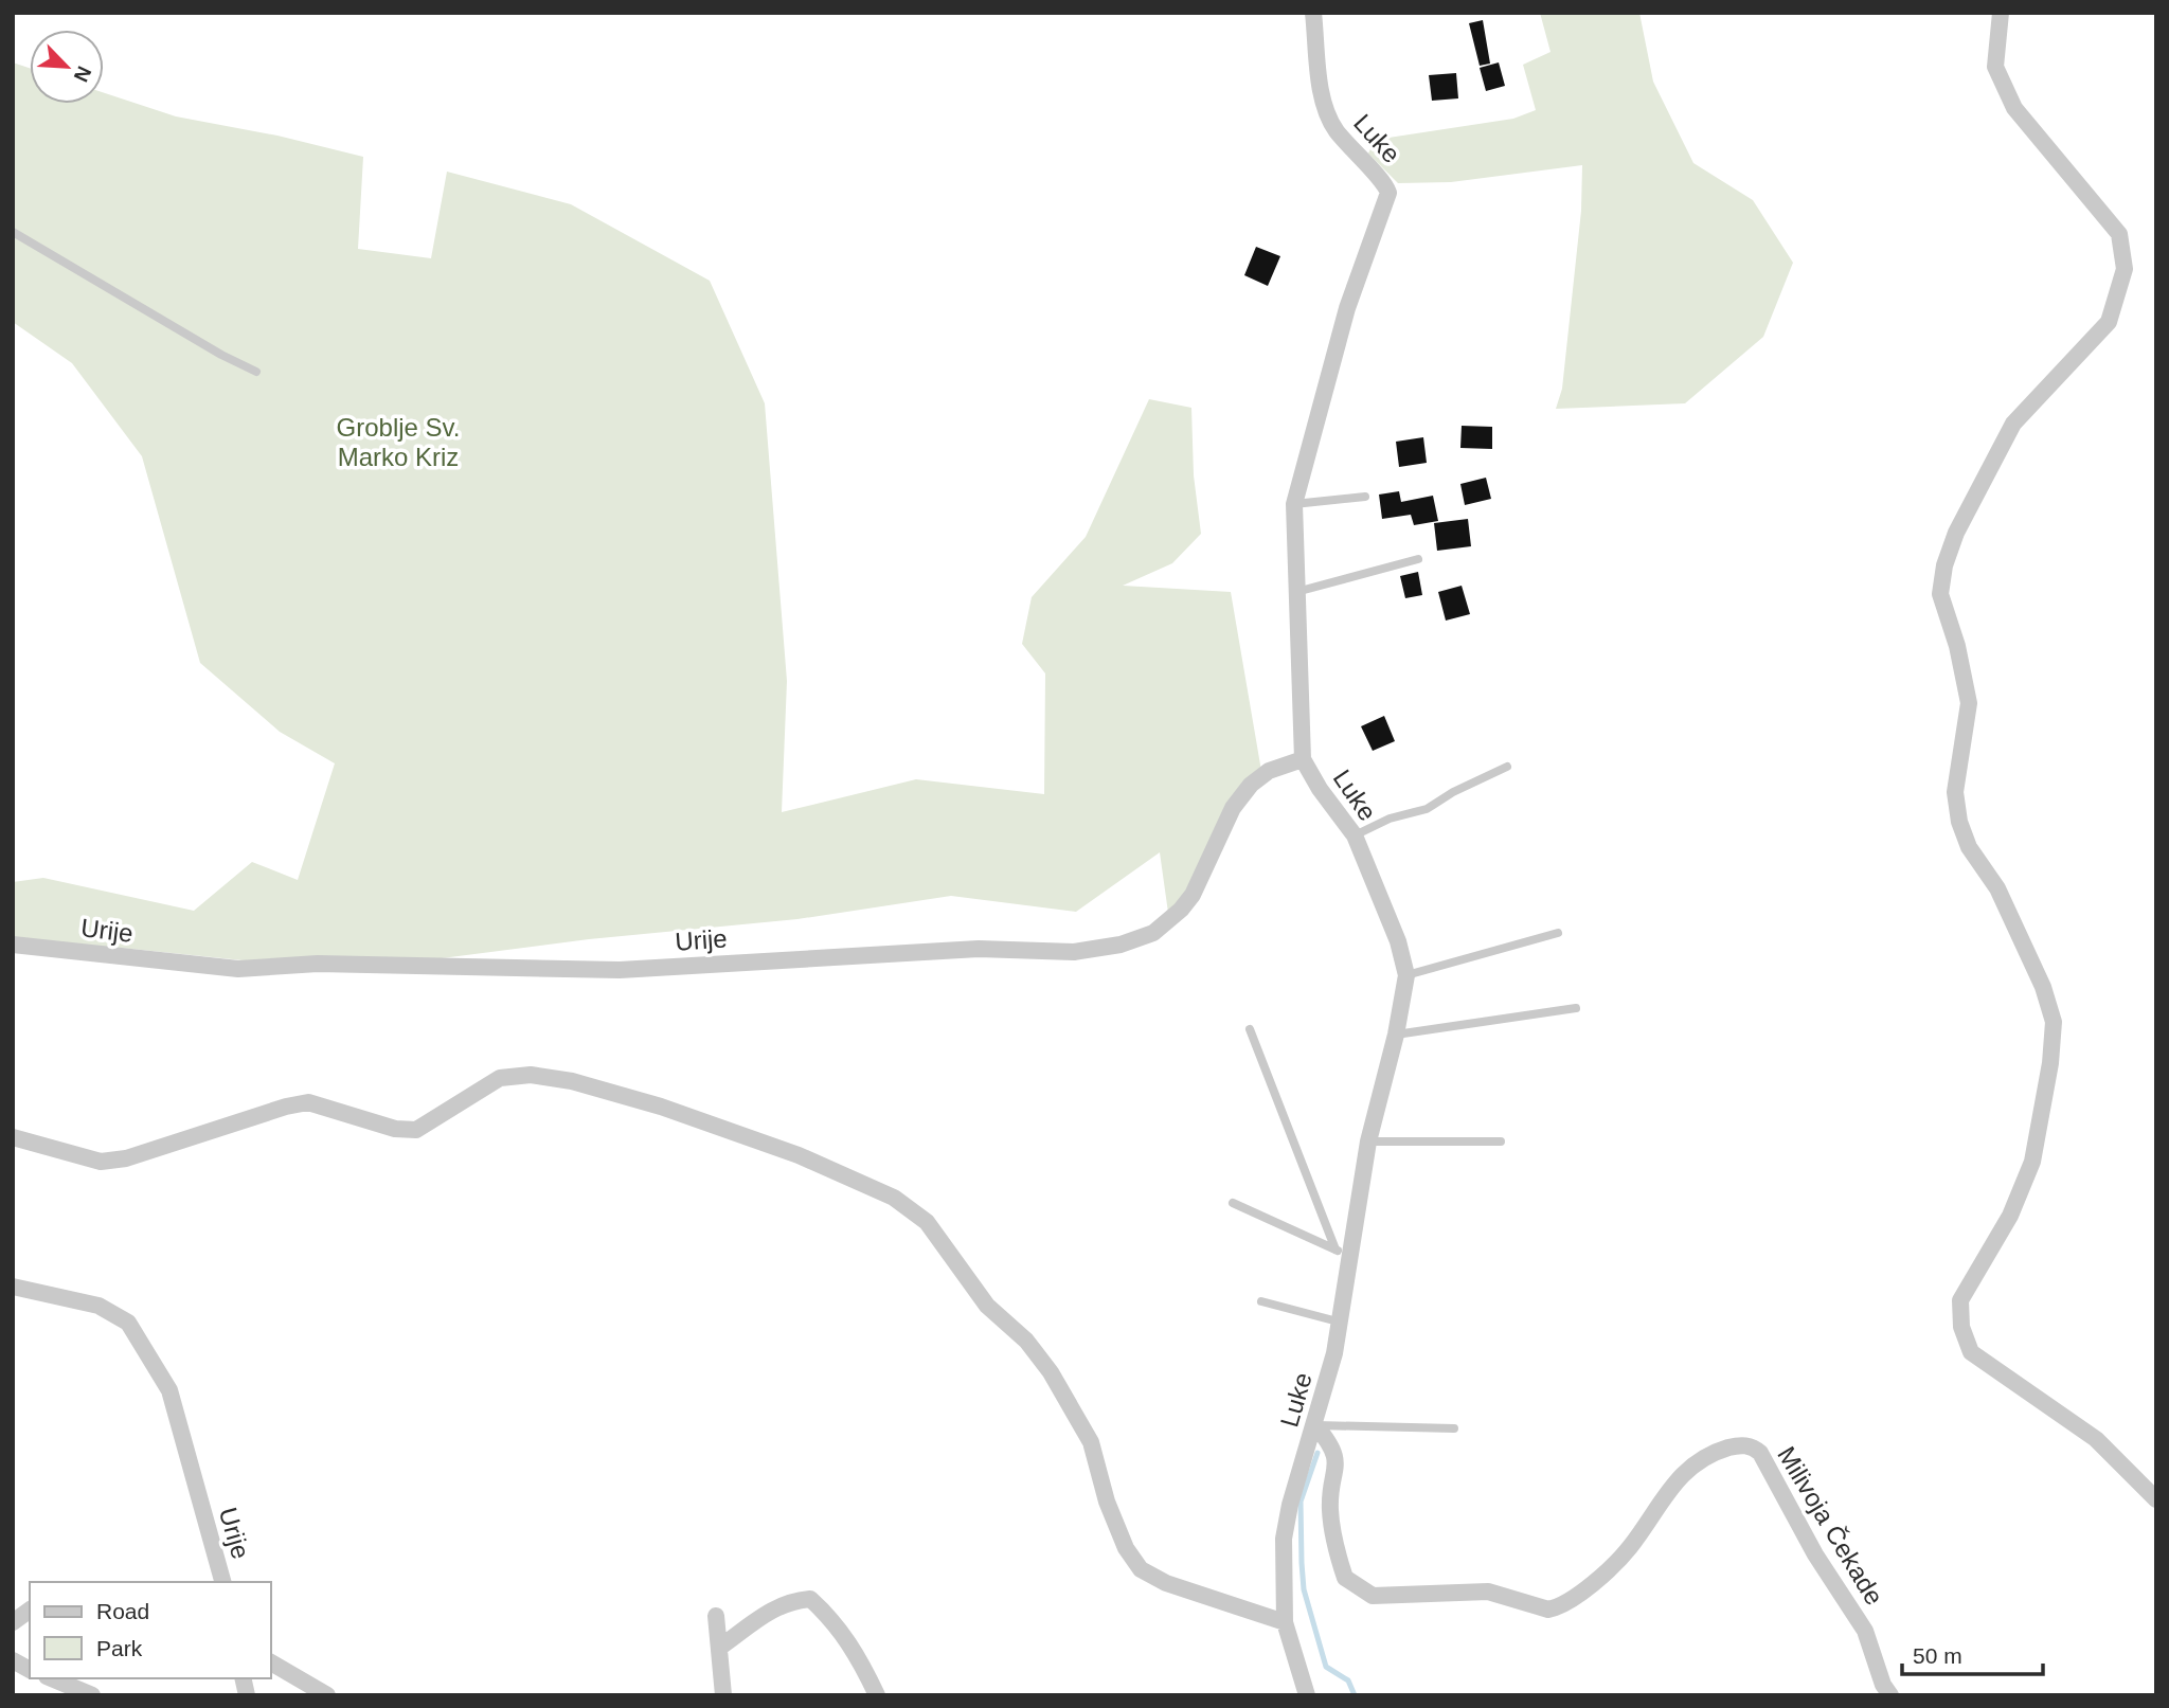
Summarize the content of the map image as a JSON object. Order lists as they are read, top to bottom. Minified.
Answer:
{"streets":{"street":["Luke","Urije","Milivoja Čekade"]},"crossings":[["Luke","Urije"],["Luke","Milivoja Čekade"]],"parks":["Groblje Sv. Marko Kriz"],"legend":["Road","Park"],"scale_bar":"50 m","north":"bottom right"}
